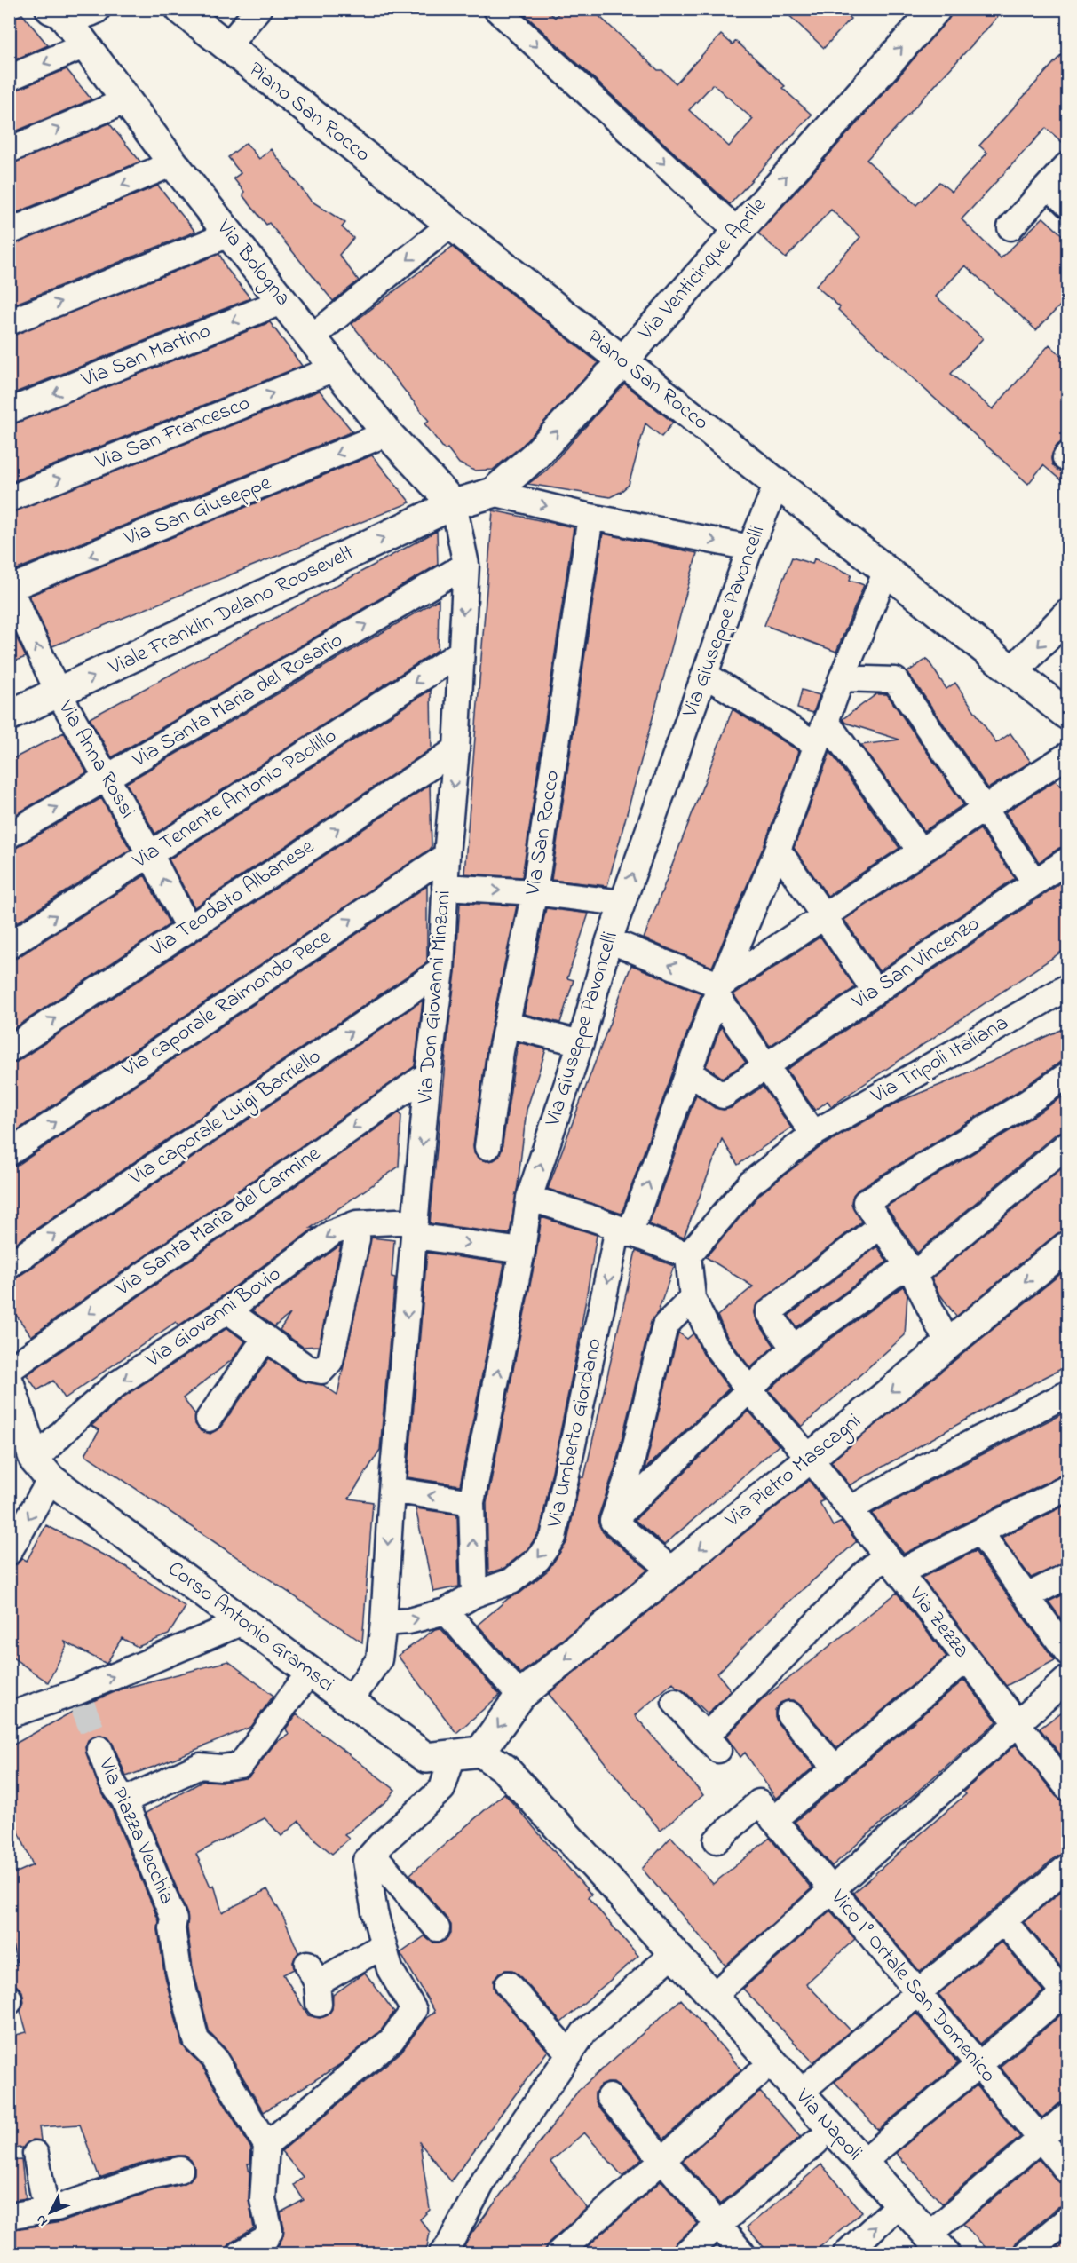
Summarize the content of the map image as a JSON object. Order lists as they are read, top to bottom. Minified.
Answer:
{"streets":{"street":["Piano San Rocco","Via Bologna","Via Venticinque Aprile","Via San Martino","Via San Francesco","Via San Giuseppe","Viale Franklin Delano Roosevelt","Via Giuseppe Pavoncelli","Via Santa Maria del Rosario","Via Anna Rossi","Via Tenente Antonio Paolillo","Via San Rocco","Via Teodato Albanese","Via San Vincenzo","Via Don Giovanni Minzoni","Via caporale Raimondo Pece","Via Tripoli Italiana","Via caporale Luigi Barriello","Via Santa Maria del Carmine","Via Giovanni Bovio","Via Umberto Giordano","Via Pietro Mascagni","Via Zezza","Corso Antonio Gramsci","Via Piazza Vecchia","Vico I° Ortale San Domenico","Via Napoli"]},"crossings":[["Piano San Rocco","Via Venticinque Aprile"],["Piano San Rocco","Via Giuseppe Pavoncelli"],["Piano San Rocco","Via Umberto Giordano"],["Via Bologna","Via Venticinque Aprile"],["Via Bologna","Via San Martino"],["Via Bologna","Via San Francesco"],["Via Bologna","Via San Giuseppe"],["Via Bologna","Viale Franklin Delano Roosevelt"],["Via Bologna","Via Don Giovanni Minzoni"],["Via Venticinque Aprile","Viale Franklin Delano Roosevelt"],["Via Venticinque Aprile","Via Don Giovanni Minzoni"],["Via San Giuseppe","Via Anna Rossi"],["Viale Franklin Delano Roosevelt","Via Anna Rossi"],["Viale Franklin Delano Roosevelt","Via Don Giovanni Minzoni"],["Via Giuseppe Pavoncelli","Via Giovanni Bovio"],["Via Giuseppe Pavoncelli","Via Umberto Giordano"],["Via Santa Maria del Rosario","Via Anna Rossi"],["Via Santa Maria del Rosario","Via Don Giovanni Minzoni"],["Via Anna Rossi","Via Tenente Antonio Paolillo"],["Via Anna Rossi","Via Teodato Albanese"],["Via Tenente Antonio Paolillo","Via Don Giovanni Minzoni"],["Via Teodato Albanese","Via Don Giovanni Minzoni"],["Via San Vincenzo","Via Umberto Giordano"],["Via Don Giovanni Minzoni","Via caporale Raimondo Pece"],["Via Don Giovanni Minzoni","Via caporale Luigi Barriello"],["Via Don Giovanni Minzoni","Via Santa Maria del Carmine"],["Via Don Giovanni Minzoni","Via Giovanni Bovio"],["Via Don Giovanni Minzoni","Via Umberto Giordano"],["Via Don Giovanni Minzoni","Corso Antonio Gramsci"],["Via Tripoli Italiana","Via Zezza"],["Via Giovanni Bovio","Corso Antonio Gramsci"],["Via Pietro Mascagni","Via Zezza"],["Via Pietro Mascagni","Corso Antonio Gramsci"],["Via Pietro Mascagni","Via Napoli"],["Corso Antonio Gramsci","Via Napoli"]],"one_way":["Via San Giuseppe","Viale Franklin Delano Roosevelt","Via Santa Maria del Rosario","Via Anna Rossi","Via Teodato Albanese","Via Don Giovanni Minzoni","Via caporale Raimondo Pece","Via caporale Luigi Barriello","Via Santa Maria del Carmine"],"north":"bottom left"}
